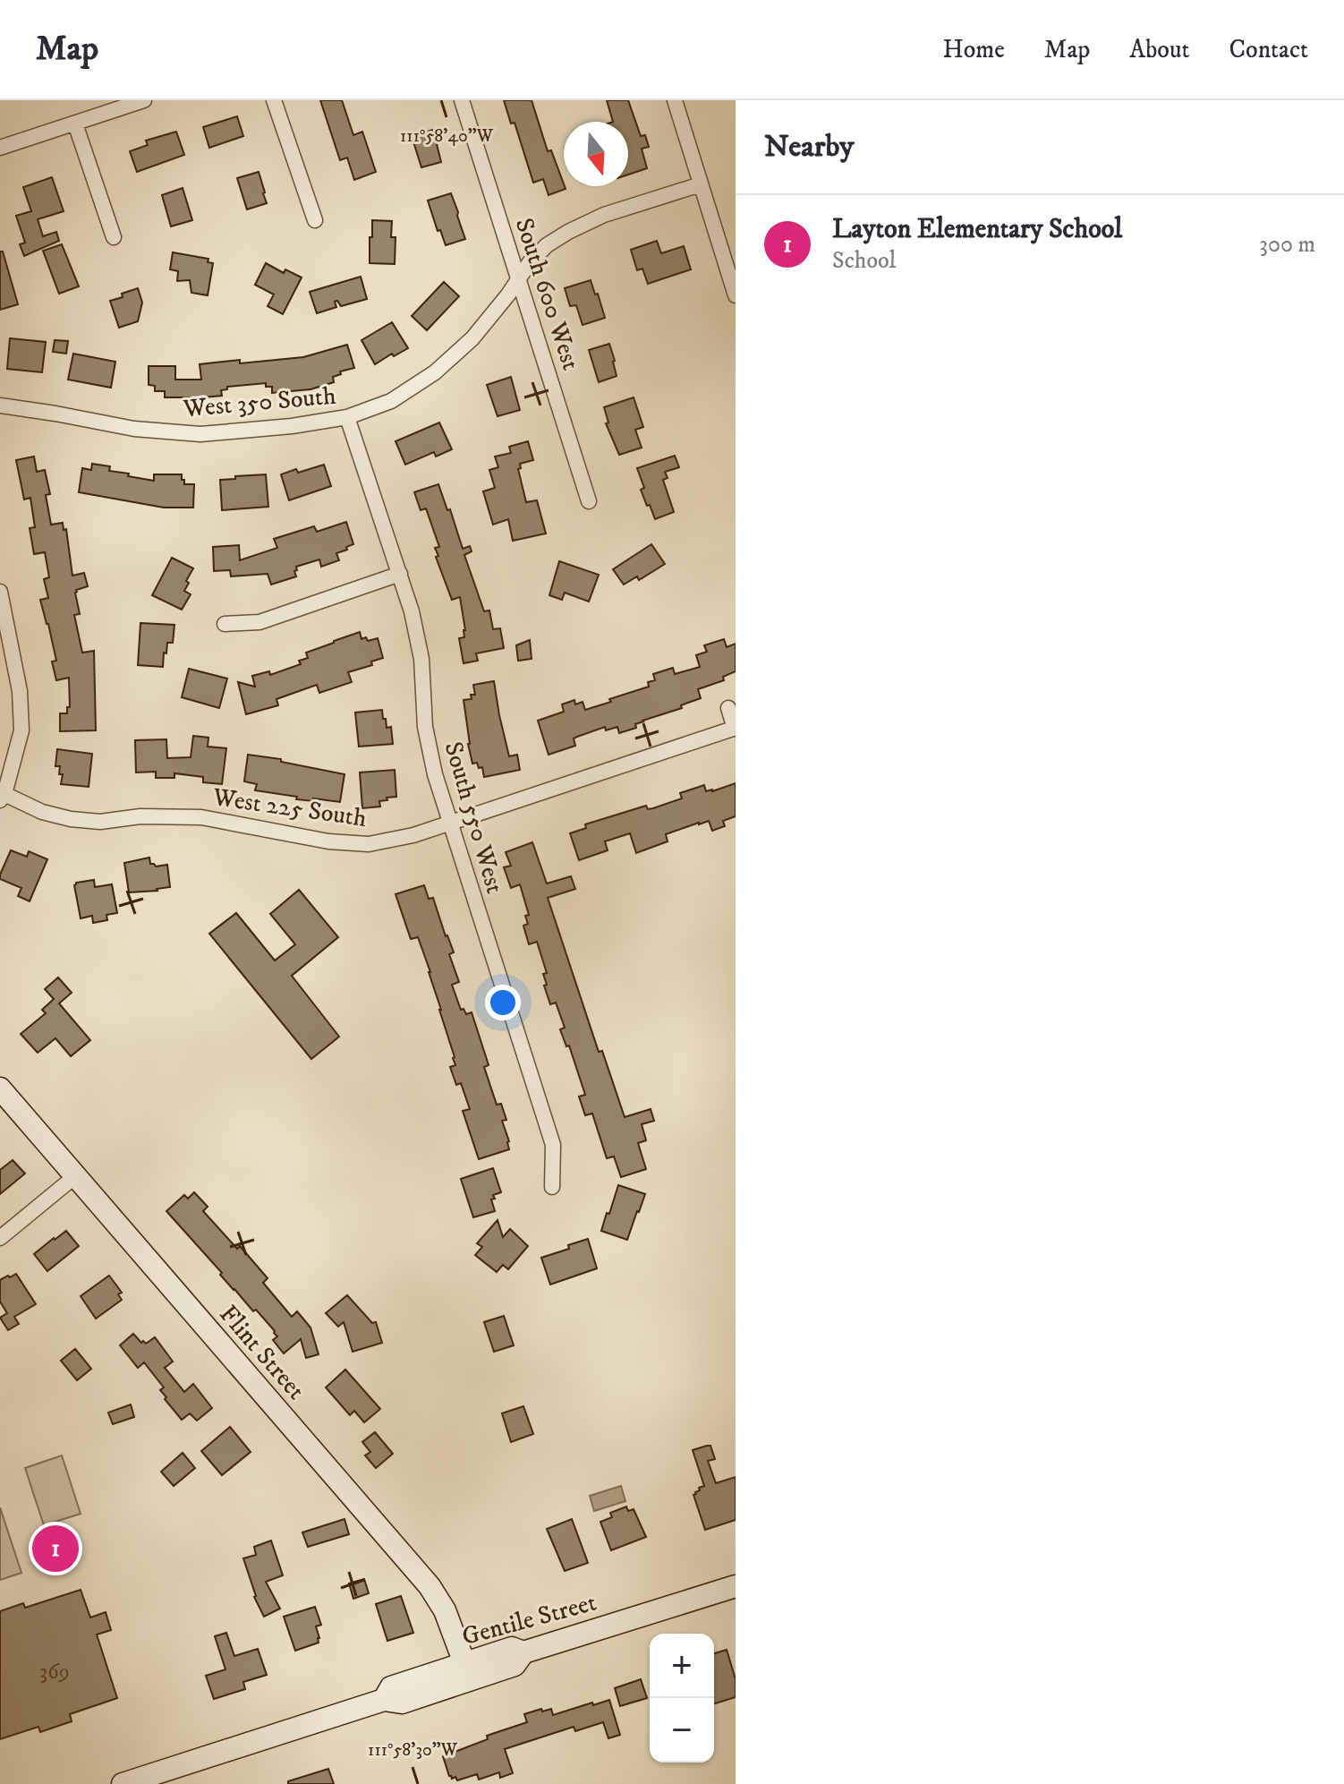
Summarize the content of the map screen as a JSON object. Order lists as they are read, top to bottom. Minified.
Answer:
{"streets":{"main road":["Flint Street","Gentile Street"],"street":["South 600 West","West 350 South","West 225 South","South 550 West"]},"crossings":[["South 600 West","West 350 South"],["West 350 South","South 550 West"],["West 225 South","South 550 West"],["Flint Street","Gentile Street"]],"house_numbers":["369"],"north":"bottom","page":{"header":"Map","nav":["Home","Map","About","Contact"],"heading":"Nearby","list":[{"mark":"1","name":"Layton Elementary School","note":"School","value":"300 m"}],"pins":"1","map_buttons":["+","−"]},"coordinates":["111°58'40\"W","111°58'30\"W"]}
